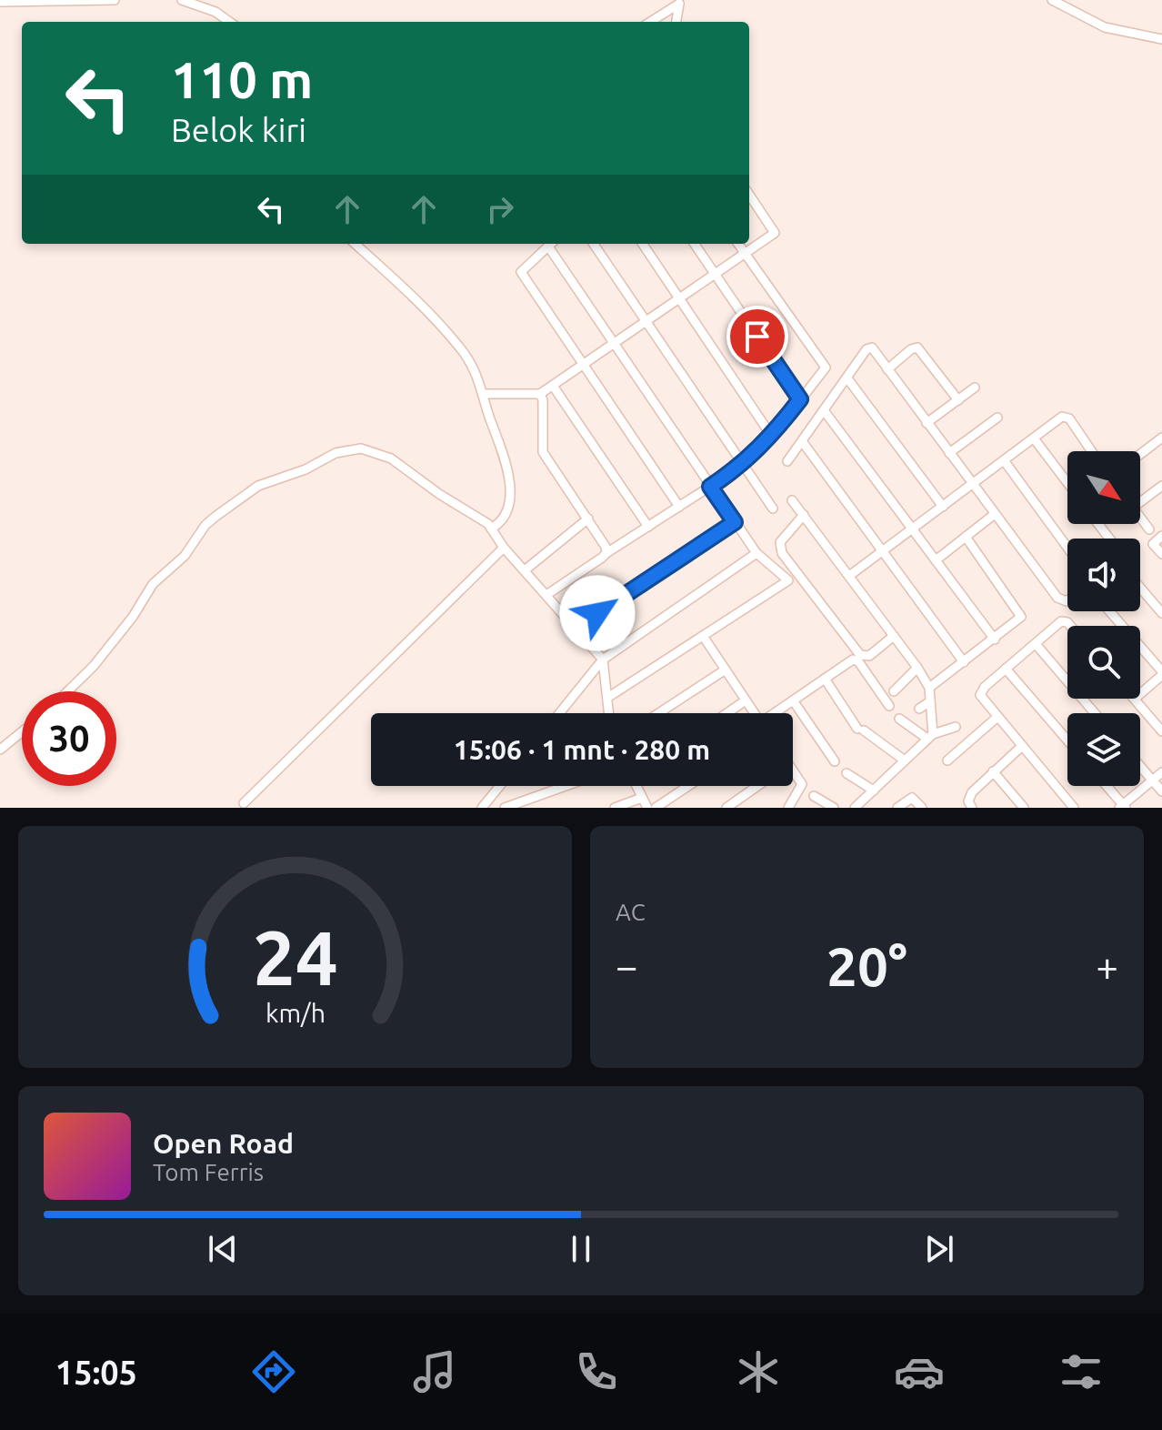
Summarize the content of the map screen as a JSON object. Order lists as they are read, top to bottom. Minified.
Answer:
{"north":"bottom right","page":{"turn":["110 m","Belok kiri"],"limit":"30","trip":"15:06 · 1 mnt · 280 m","tile":"AC","heat":["−","20°","+"],"song":["Open Road","Tom Ferris"],"tabs":"15:05","gauge":["24","km/h"]}}
